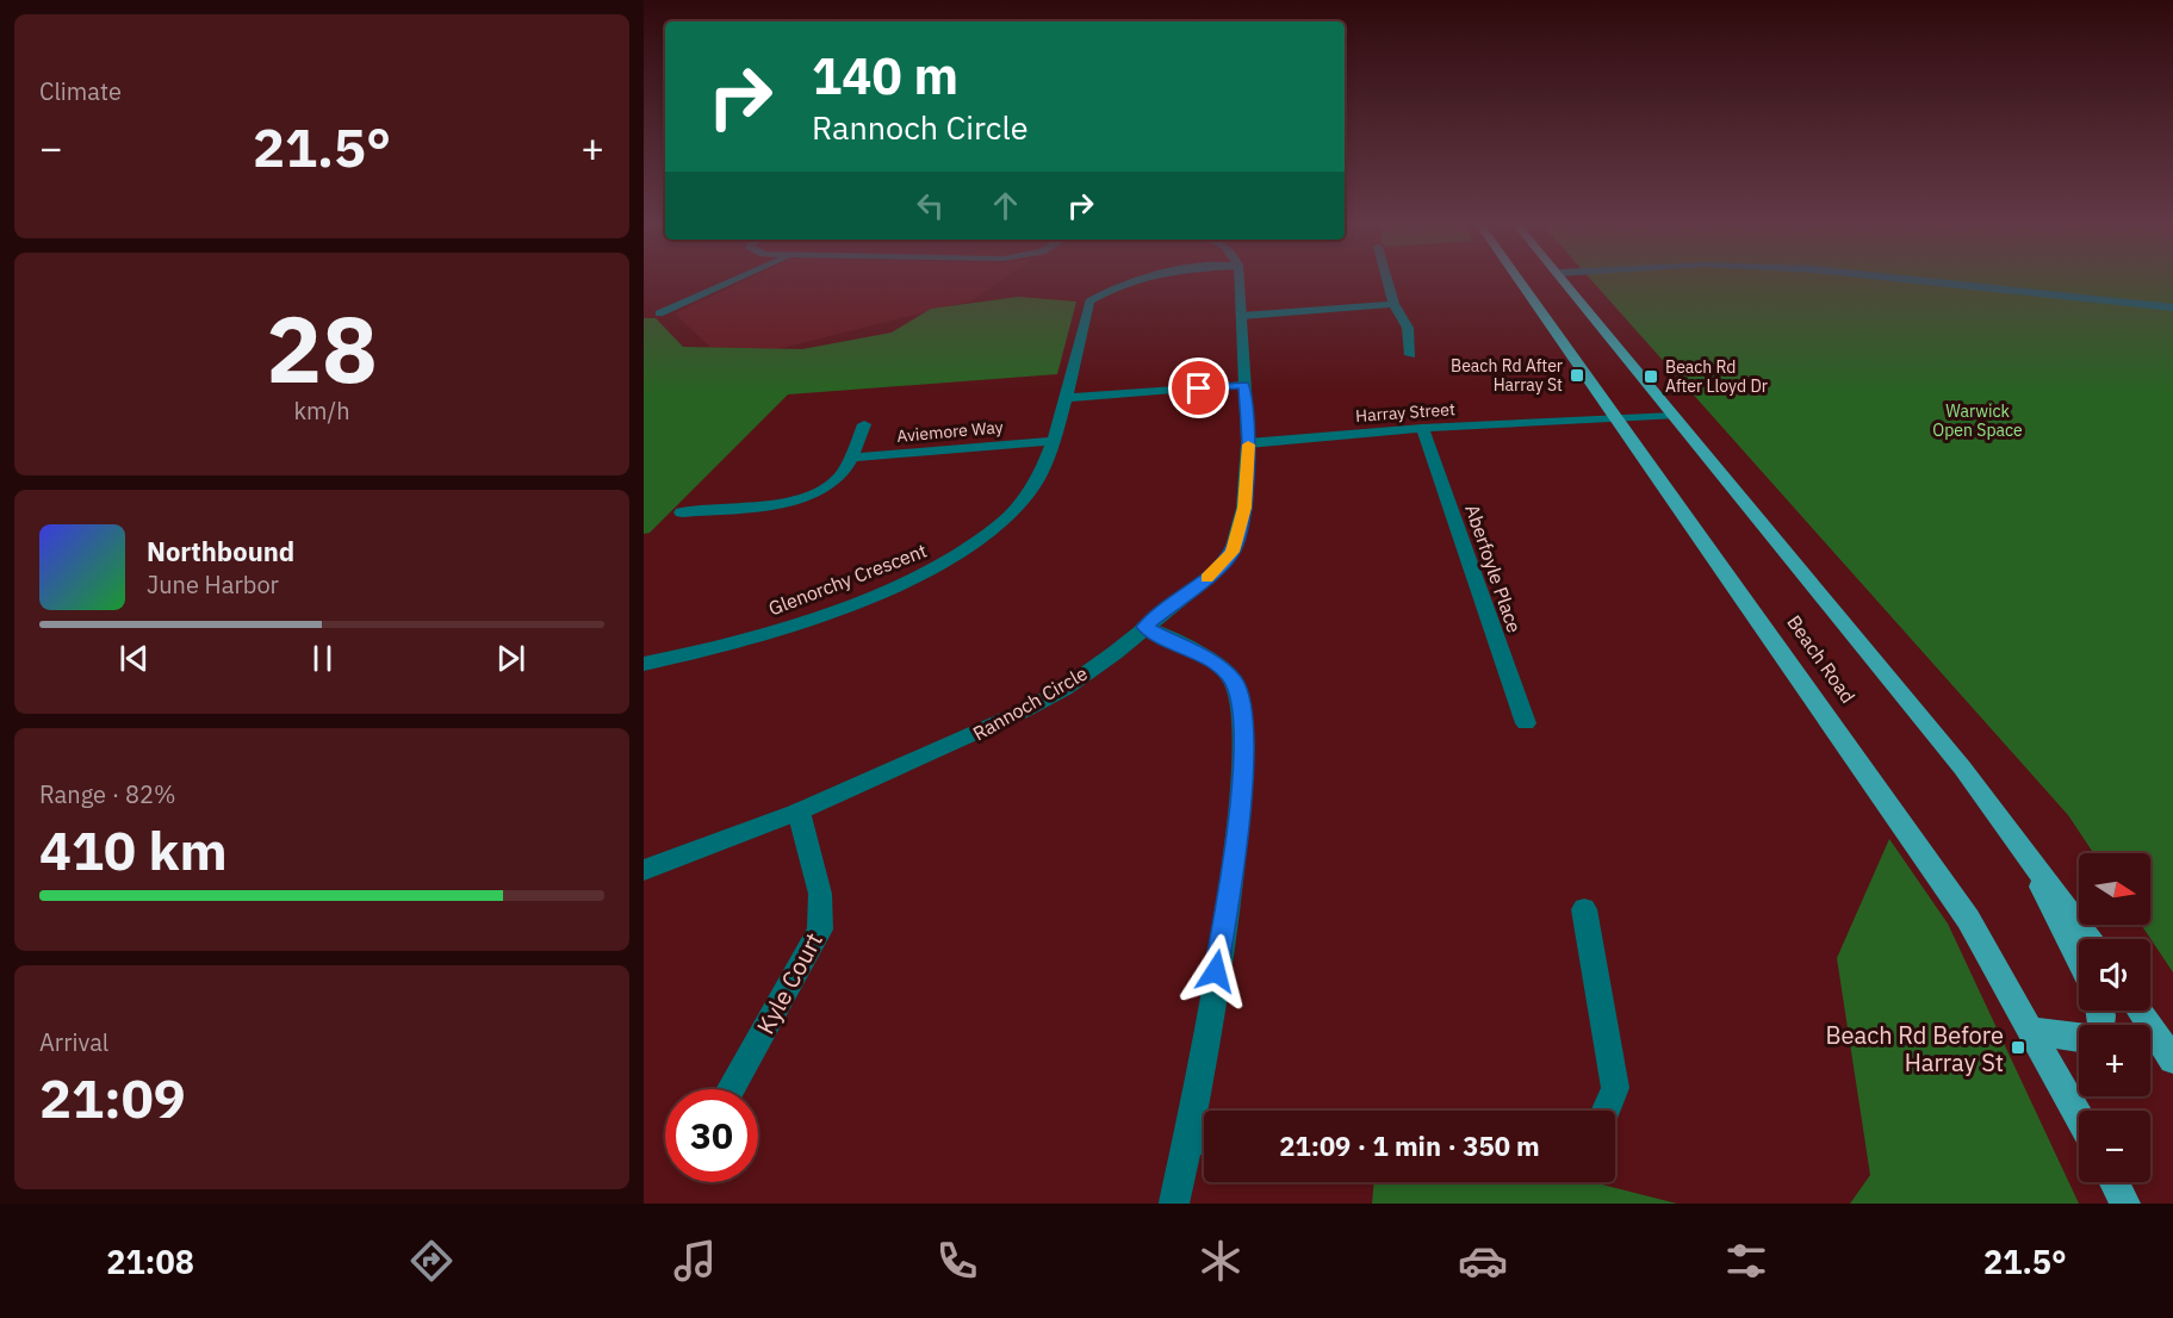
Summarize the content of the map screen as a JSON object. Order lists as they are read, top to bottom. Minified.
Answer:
{"streets":{"main road":["Beach Road"],"street":["Harray Street","Aviemore Way","Aberfoyle Place","Glenorchy Crescent","Rannoch Circle","Kyle Court"]},"crossings":[["Harray Street","Aberfoyle Place"],["Harray Street","Beach Road"],["Harray Street","Rannoch Circle"],["Aviemore Way","Glenorchy Crescent"],["Rannoch Circle","Kyle Court"]],"parks":["Warwick Open Space"],"places":{"transit":["Beach Rd After Harray St","Beach Rd After Lloyd Dr","Beach Rd Before Harray St"]},"north":"right","page":{"tile":["Climate",["28","km/h"],["Range · 82%","410 km"],["Arrival","21:09"]],"turn":["140 m","Rannoch Circle"],"heat":["−","21.5°","+"],"song":["Northbound","June Harbor"],"map_buttons":["+","−"],"limit":"30","trip":"21:09 · 1 min · 350 m","tabs":["21:08","21.5°"]}}
